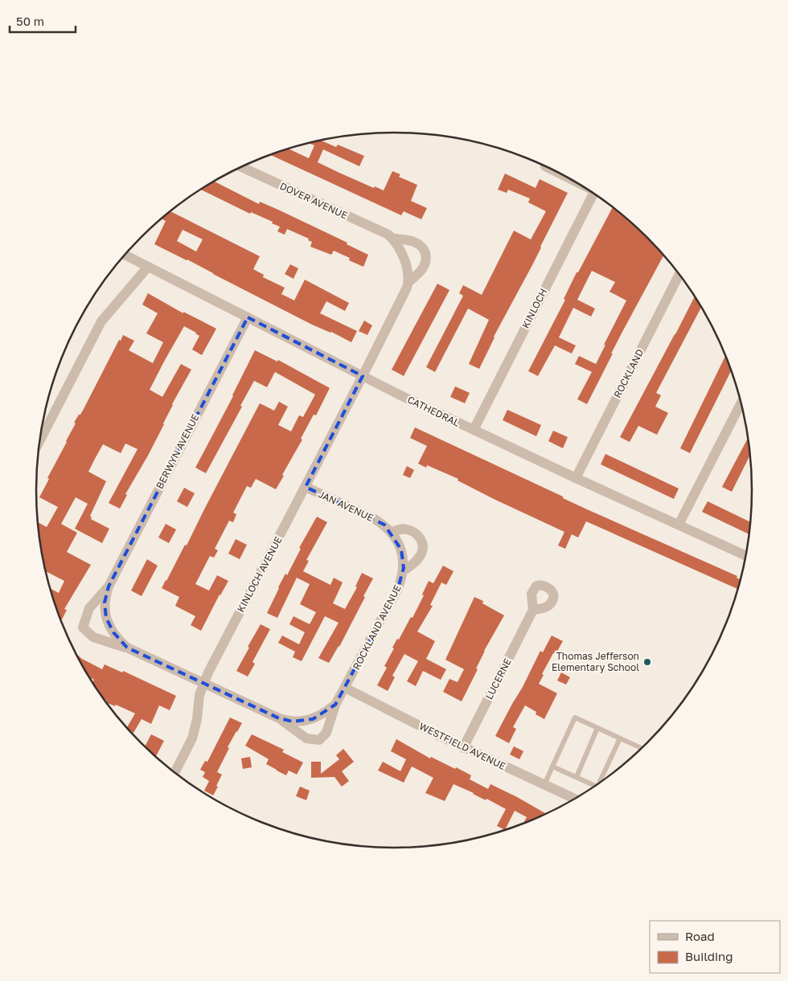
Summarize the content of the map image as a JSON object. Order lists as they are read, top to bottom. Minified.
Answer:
{"streets":{"street":["DOVER AVENUE","KINLOCH","ROCKLAND","CATHEDRAL","BERWYN AVENUE","JAN AVENUE","KINLOCH AVENUE","ROCKLAND AVENUE","LUCERNE","WESTFIELD AVENUE"]},"crossings":[["DOVER AVENUE","CATHEDRAL"],["DOVER AVENUE","KINLOCH AVENUE"],["KINLOCH","CATHEDRAL"],["ROCKLAND","CATHEDRAL"],["CATHEDRAL","BERWYN AVENUE"],["CATHEDRAL","KINLOCH AVENUE"],["JAN AVENUE","KINLOCH AVENUE"],["JAN AVENUE","ROCKLAND AVENUE"],["ROCKLAND AVENUE","WESTFIELD AVENUE"],["LUCERNE","WESTFIELD AVENUE"]],"places":["Thomas Jefferson Elementary School"],"legend":["Road","Building"],"scale_bar":"50 m"}
